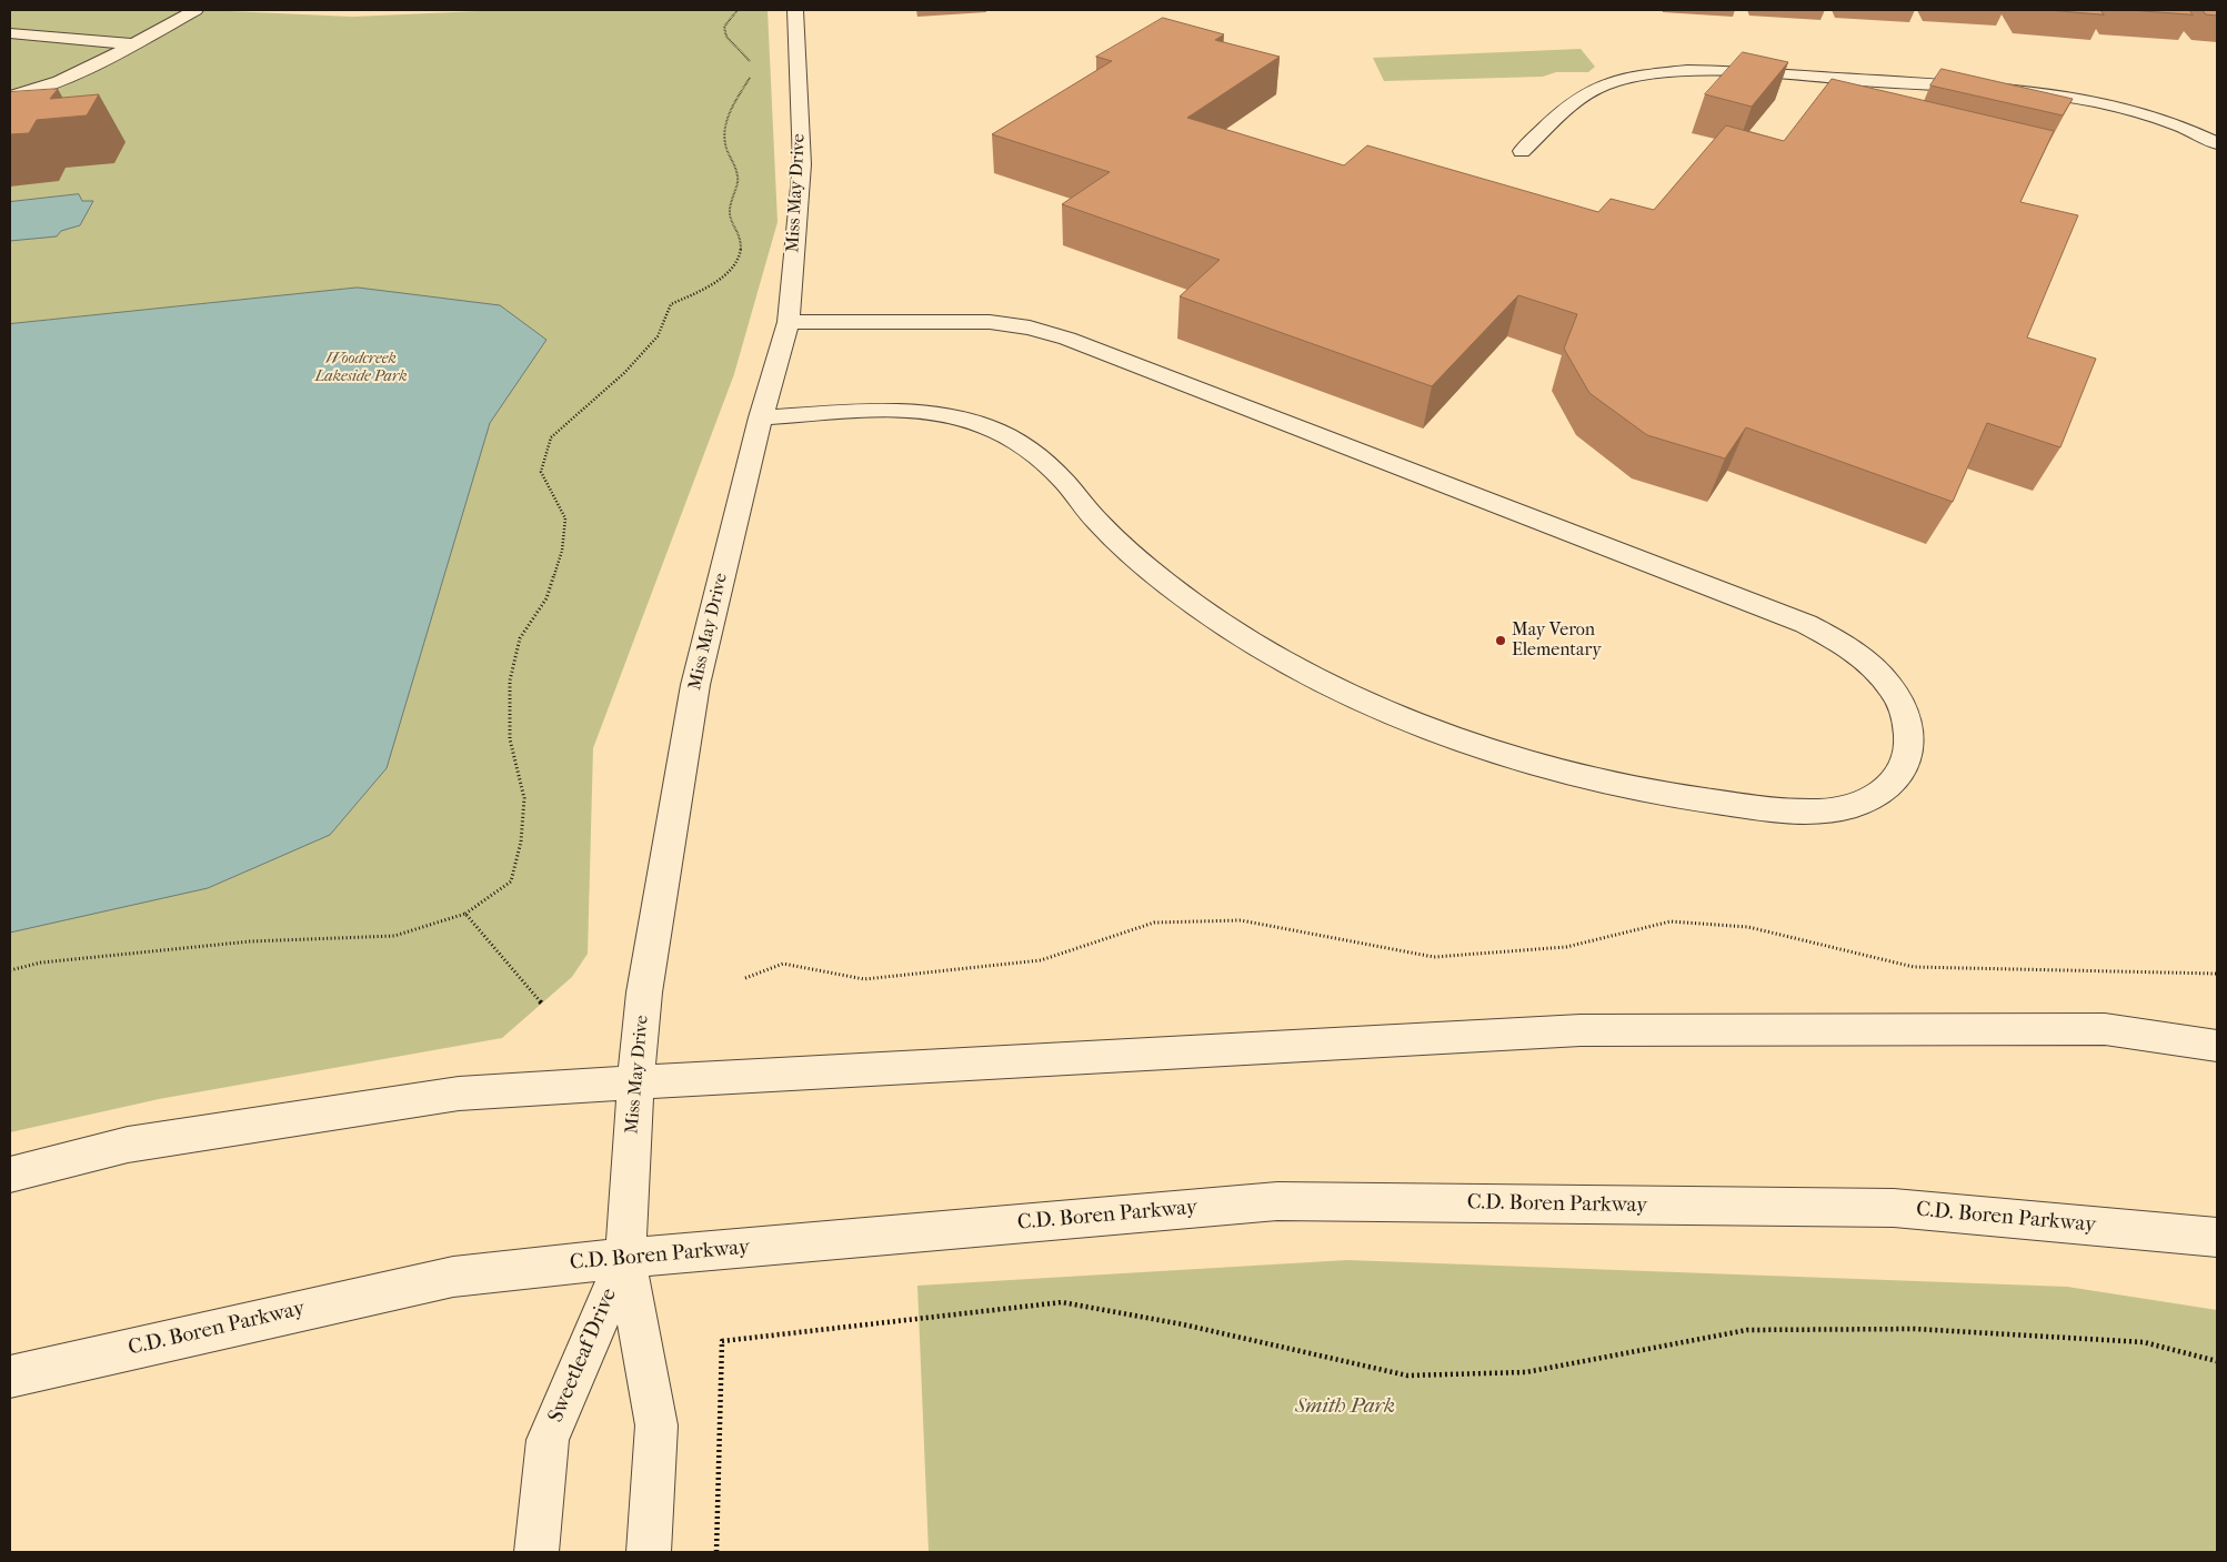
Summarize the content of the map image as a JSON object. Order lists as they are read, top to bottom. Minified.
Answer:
{"streets":{"street":["Miss May Drive","C.D. Boren Parkway","Sweetleaf Drive"]},"crossings":[["Miss May Drive","C.D. Boren Parkway"],["Miss May Drive","Sweetleaf Drive"],["C.D. Boren Parkway","Sweetleaf Drive"]],"parks":["Woodcreek Lakeside Park","Smith Park"],"places":["May Veron Elementary"]}
